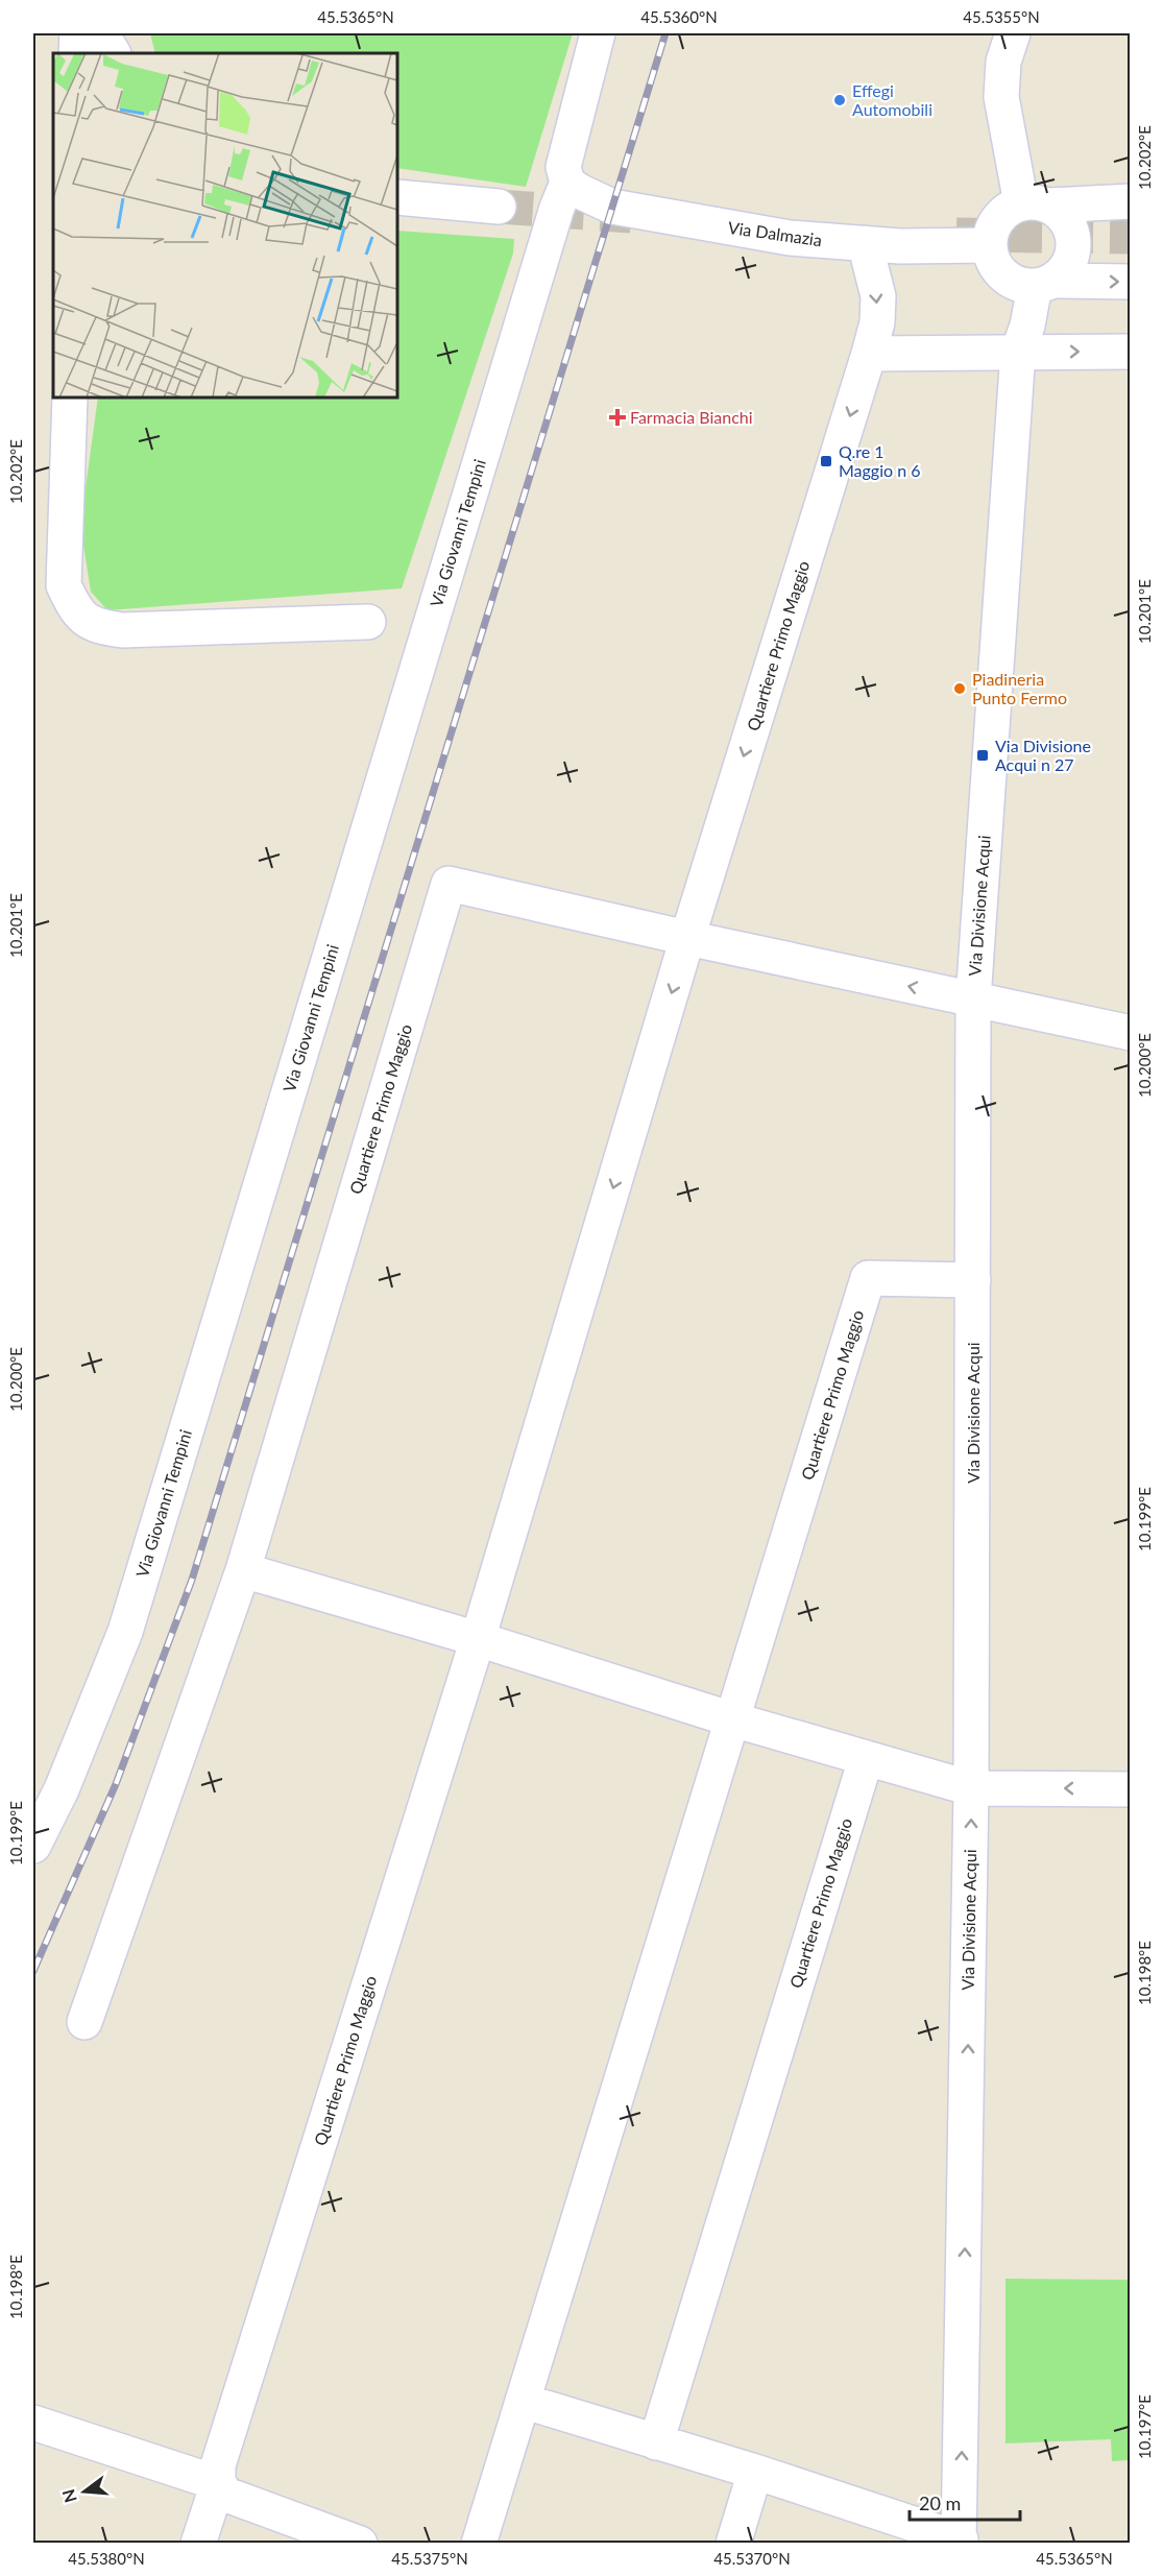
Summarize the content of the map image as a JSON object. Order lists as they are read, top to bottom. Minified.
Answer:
{"streets":{"street":["Via Dalmazia","Via Giovanni Tempini","Quartiere Primo Maggio","Via Divisione Acqui"]},"crossings":[["Via Dalmazia","Via Giovanni Tempini"],["Via Dalmazia","Quartiere Primo Maggio"],["Via Dalmazia","Via Divisione Acqui"],["Quartiere Primo Maggio","Via Divisione Acqui"]],"places":{"other":["Effegi Automobili","Piadineria Punto Fermo"],"health":["Farmacia Bianchi"],"transit":["Q.re 1 Maggio n 6","Via Divisione Acqui n 27"]},"scale_bar":"20 m","north":"left","coordinates":["45.5365°N","45.5360°N","45.5355°N","10.202°E","10.201°E","10.200°E","10.199°E","10.198°E","10.197°E","45.5380°N","45.5375°N","45.5370°N"]}
